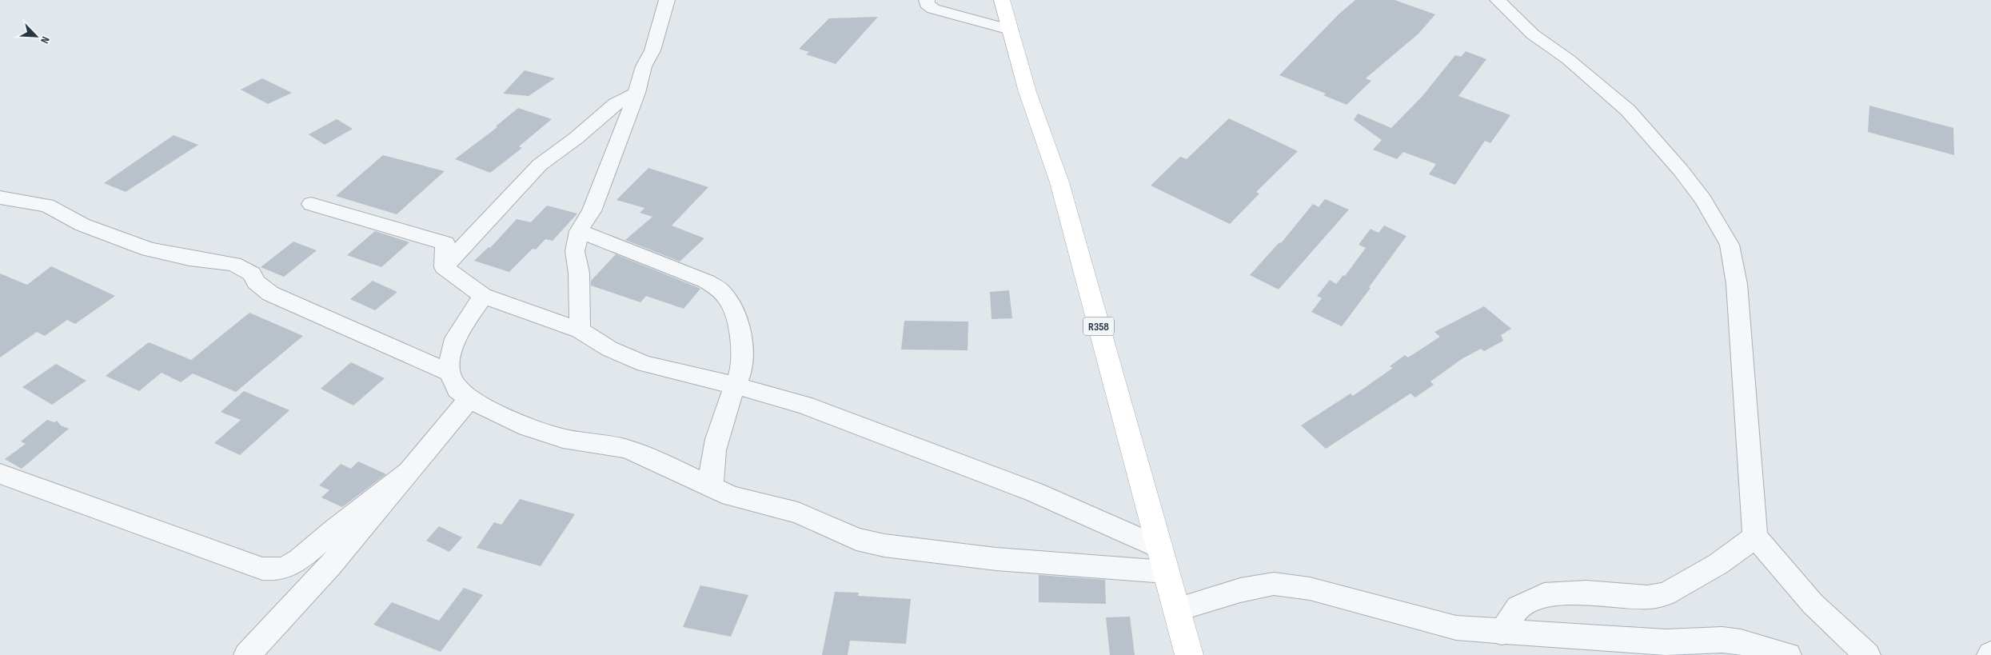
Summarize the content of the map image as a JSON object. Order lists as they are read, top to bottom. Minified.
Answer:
{"streets":{"main road":["R358"]},"north":"bottom right"}
